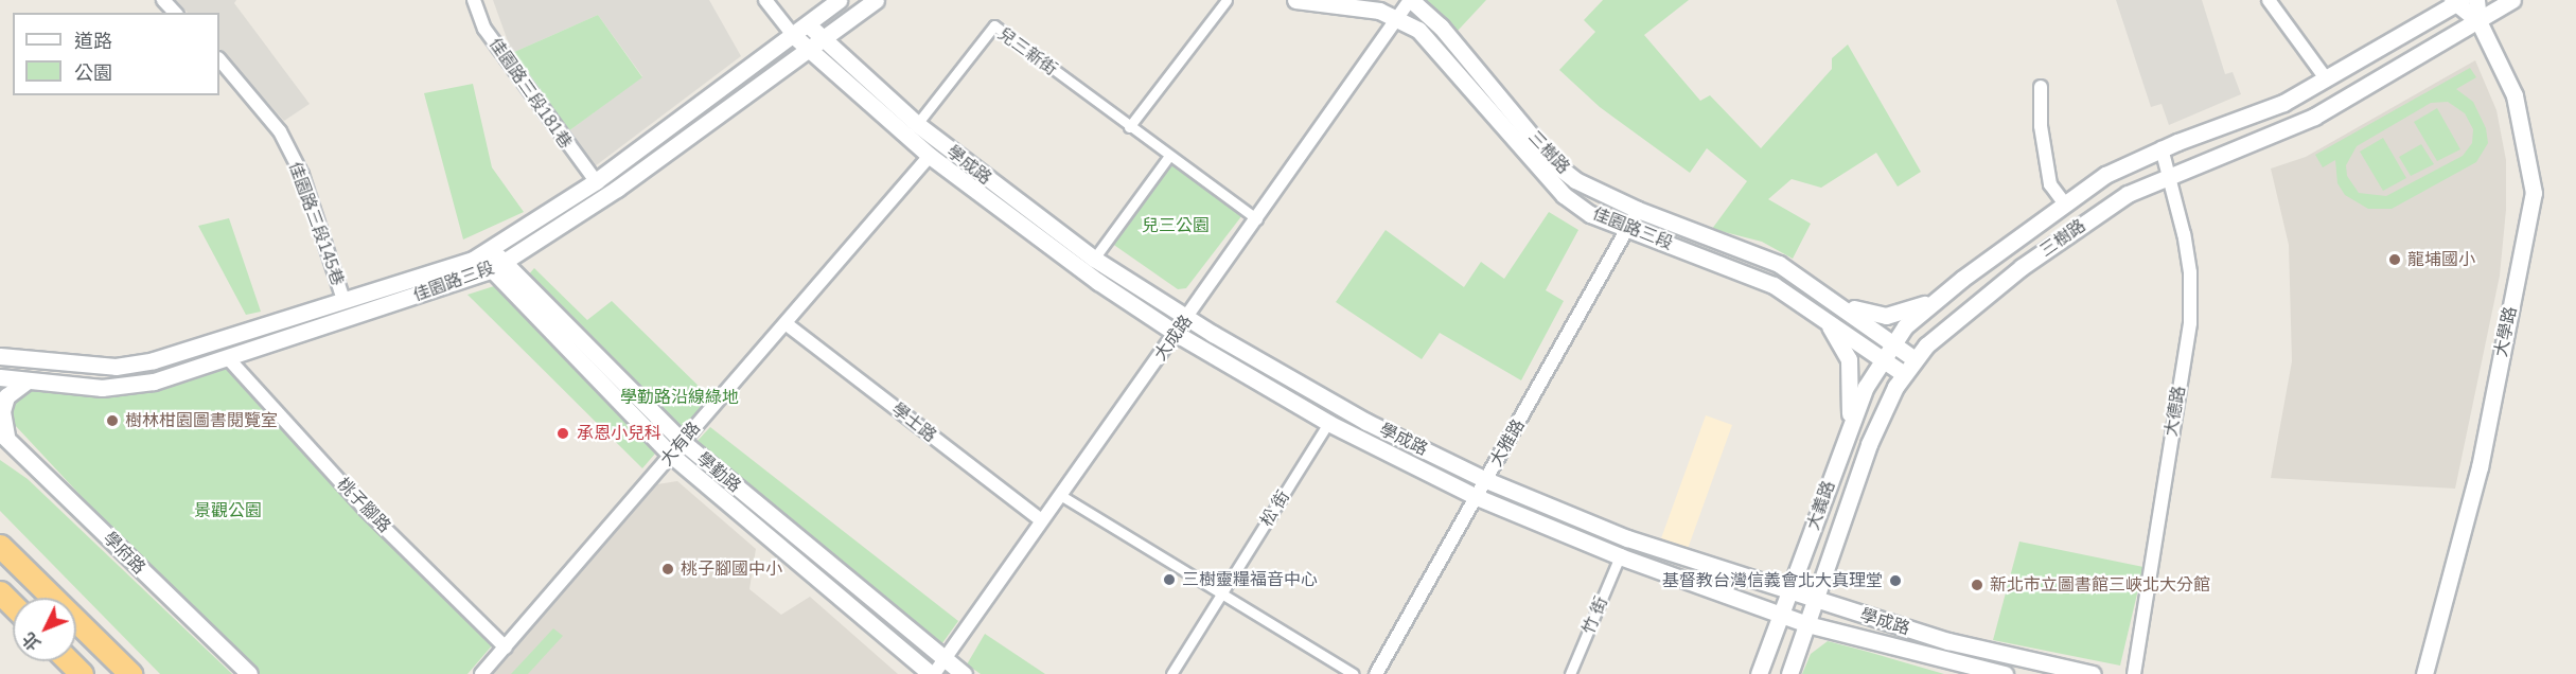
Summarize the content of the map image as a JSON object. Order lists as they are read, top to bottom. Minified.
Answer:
{"streets":{"street":["兒三新街","佳園路三段181巷","三樹路","學成路","佳園路三段145巷","佳園路三段","大學路","大成路","大德路","學士路","大雅路","大有路","學勤路","桃子腳路","大義路","松 街","學府路","竹 街"]},"crossings":[["兒三新街","學成路"],["兒三新街","大成路"],["佳園路三段181巷","佳園路三段"],["三樹路","大學路"],["三樹路","大成路"],["三樹路","大德路"],["三樹路","大雅路"],["三樹路","大義路"],["學成路","佳園路三段"],["學成路","大成路"],["學成路","大雅路"],["學成路","大有路"],["學成路","大義路"],["學成路","松 街"],["學成路","竹 街"],["佳園路三段145巷","佳園路三段"],["佳園路三段","大成路"],["佳園路三段","大雅路"],["佳園路三段","學勤路"],["佳園路三段","桃子腳路"],["佳園路三段","大義路"],["大成路","學士路"],["大成路","學勤路"],["學士路","大有路"],["大有路","學勤路"],["大有路","桃子腳路"]],"parks":["兒三公園","學勤路沿線綠地","景觀公園"],"places":["龍埔國小","樹林柑園圖書閱覽室","承恩小兒科","桃子腳國中小","三樹靈糧福音中心","基督教台灣信義會北大真理堂","新北市立圖書館三峽北大分館"],"legend":["道路","公園"],"north":"bottom left"}
